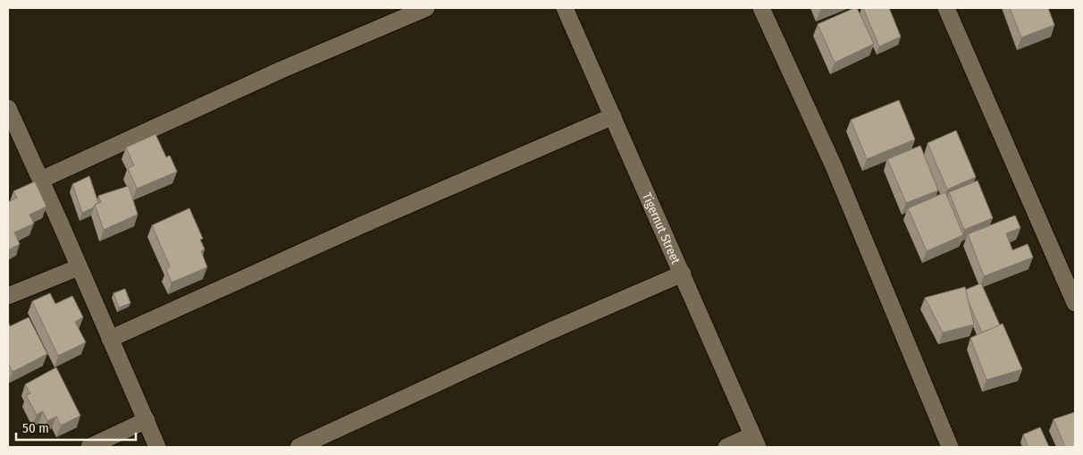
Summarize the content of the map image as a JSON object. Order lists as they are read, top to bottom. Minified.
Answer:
{"streets":{"street":["Tigernut Street"]},"scale_bar":"50 m"}
